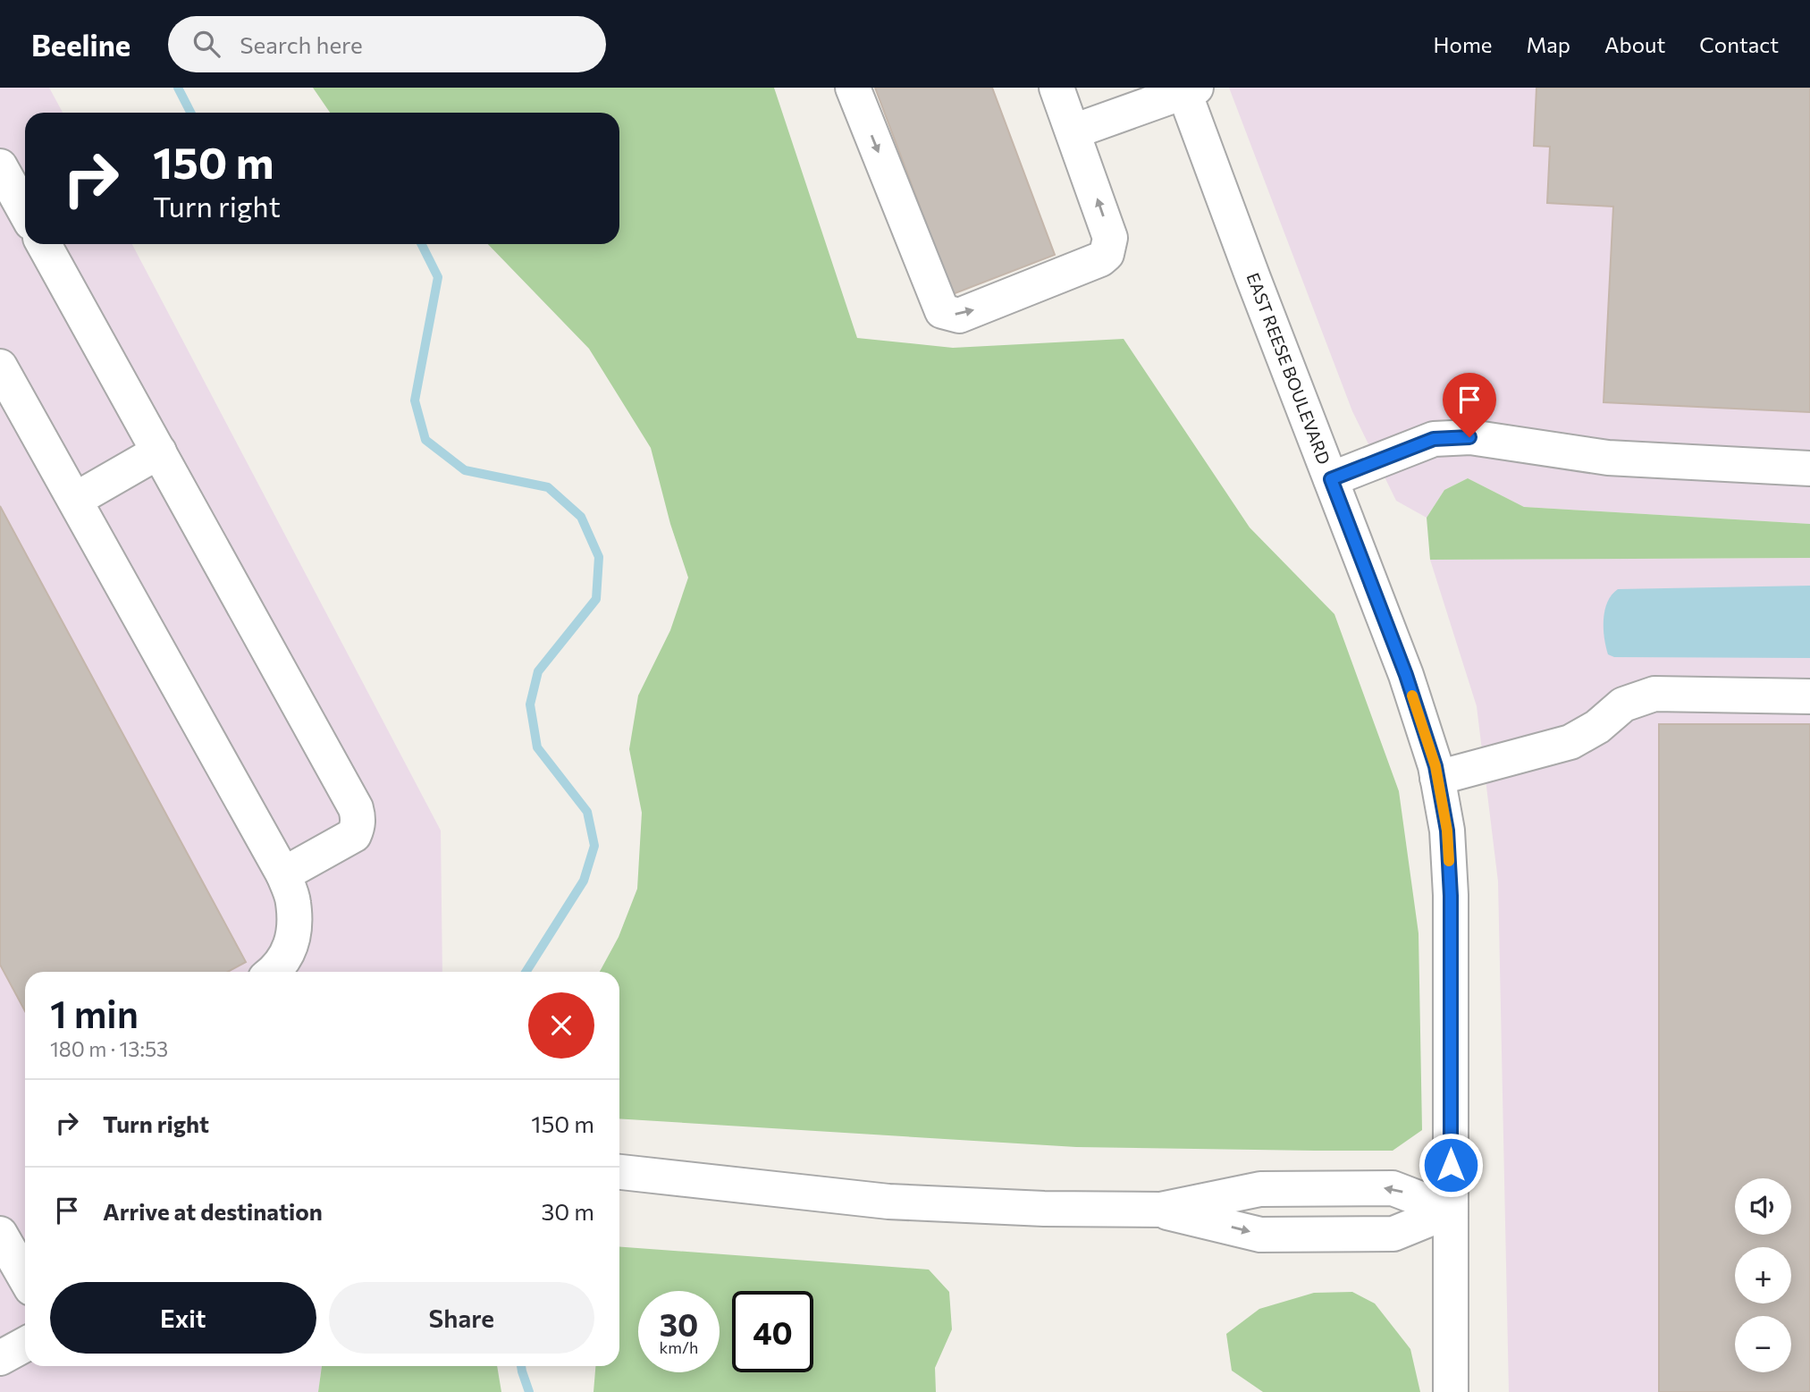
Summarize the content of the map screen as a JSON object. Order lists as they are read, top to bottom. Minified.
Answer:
{"streets":{"street":["EAST REESE BOULEVARD"]},"page":{"header":"Beeline","search":"Search here","nav":["Home","Map","About","Contact"],"turn":["150 m","Turn right"],"heading":["1 min","180 m · 13:53"],"list":[{"name":"Turn right","value":"150 m"},{"name":"Arrive at destination","value":"30 m"}],"map_buttons":["+","−"],"buttons":["Exit","Share"],"speed":"30 km/h","limit":"40"}}
